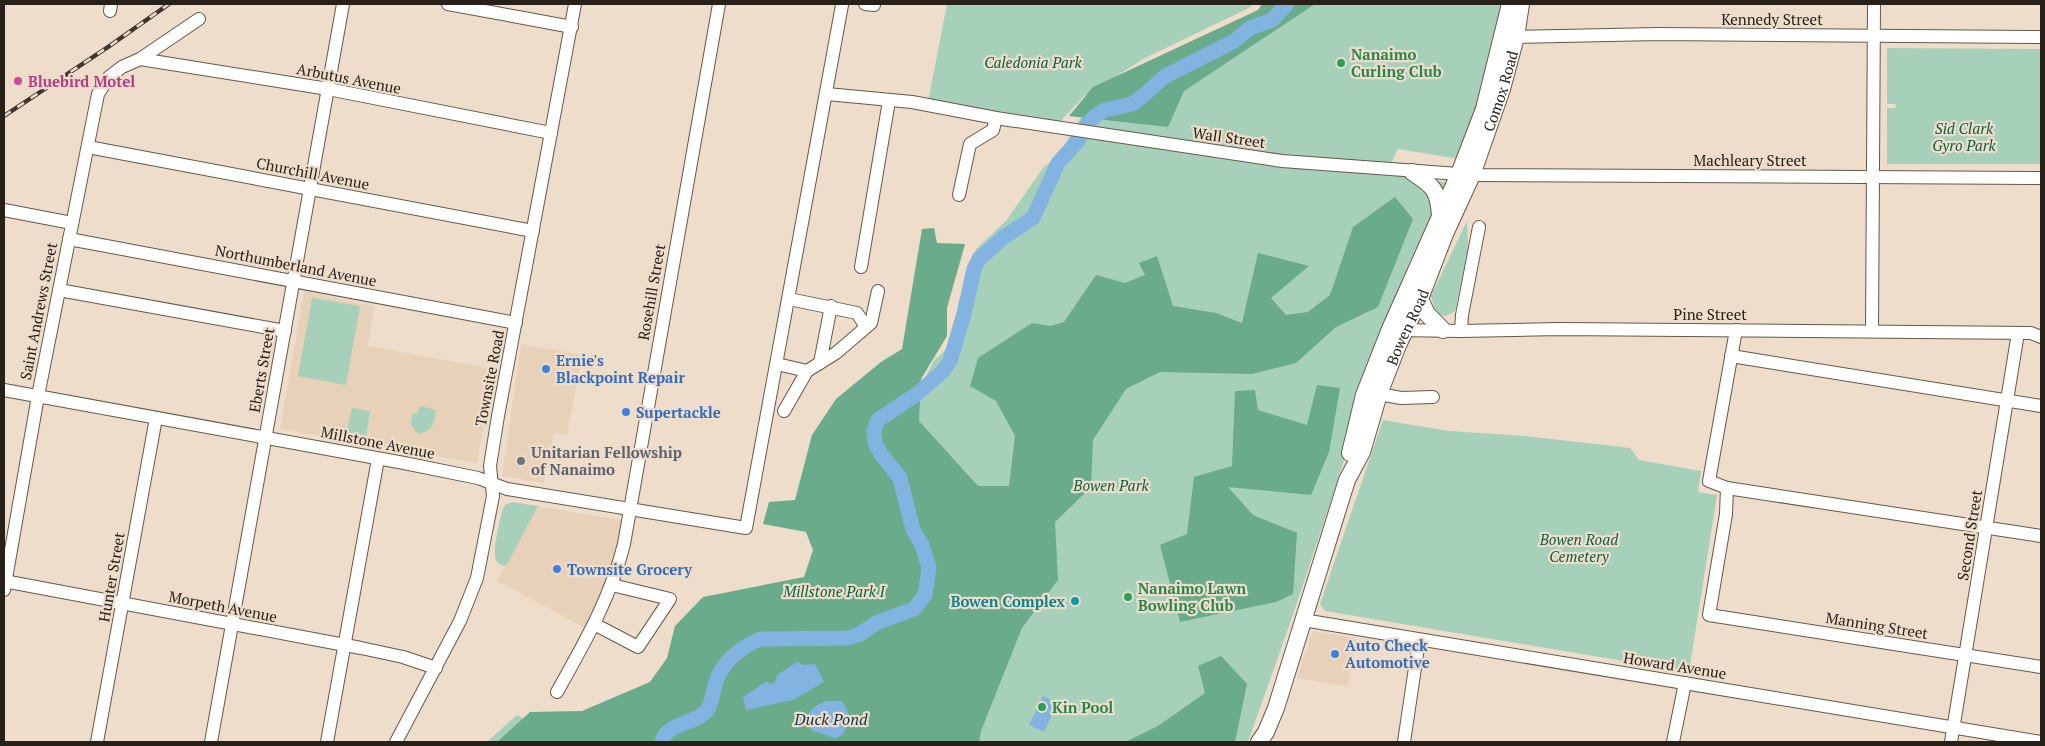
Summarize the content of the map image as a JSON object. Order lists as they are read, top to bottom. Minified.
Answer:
{"streets":{"main road":["Comox Road","Bowen Road"],"street":["Kennedy Street","Arbutus Avenue","Wall Street","Machleary Street","Churchill Avenue","Northumberland Avenue","Rosehill Street","Saint Andrews Street","Pine Street","Eberts Street","Townsite Road","Millstone Avenue","Second Street","Hunter Street","Morpeth Avenue","Manning Street","Howard Avenue"]},"crossings":[["Kennedy Street","Comox Road"],["Arbutus Avenue","Saint Andrews Street"],["Arbutus Avenue","Eberts Street"],["Arbutus Avenue","Townsite Road"],["Comox Road","Wall Street"],["Comox Road","Machleary Street"],["Comox Road","Bowen Road"],["Wall Street","Machleary Street"],["Wall Street","Bowen Road"],["Machleary Street","Bowen Road"],["Churchill Avenue","Saint Andrews Street"],["Churchill Avenue","Eberts Street"],["Churchill Avenue","Townsite Road"],["Northumberland Avenue","Saint Andrews Street"],["Northumberland Avenue","Eberts Street"],["Northumberland Avenue","Townsite Road"],["Rosehill Street","Millstone Avenue"],["Saint Andrews Street","Millstone Avenue"],["Saint Andrews Street","Morpeth Avenue"],["Pine Street","Bowen Road"],["Pine Street","Second Street"],["Bowen Road","Howard Avenue"],["Eberts Street","Millstone Avenue"],["Eberts Street","Morpeth Avenue"],["Townsite Road","Millstone Avenue"],["Townsite Road","Morpeth Avenue"],["Millstone Avenue","Hunter Street"],["Second Street","Manning Street"],["Second Street","Howard Avenue"],["Hunter Street","Morpeth Avenue"]],"water":["Duck Pond"],"parks":["Caledonia Park","Sid Clark Gyro Park","Bowen Park","Bowen Road Cemetery","Millstone Park I"],"places":["Nanaimo Curling Club","Bluebird Motel","Ernie's Blackpoint Repair","Supertackle","Unitarian Fellowship of Nanaimo","Townsite Grocery","Nanaimo Lawn Bowling Club","Bowen Complex","Auto Check Automotive","Kin Pool"]}
